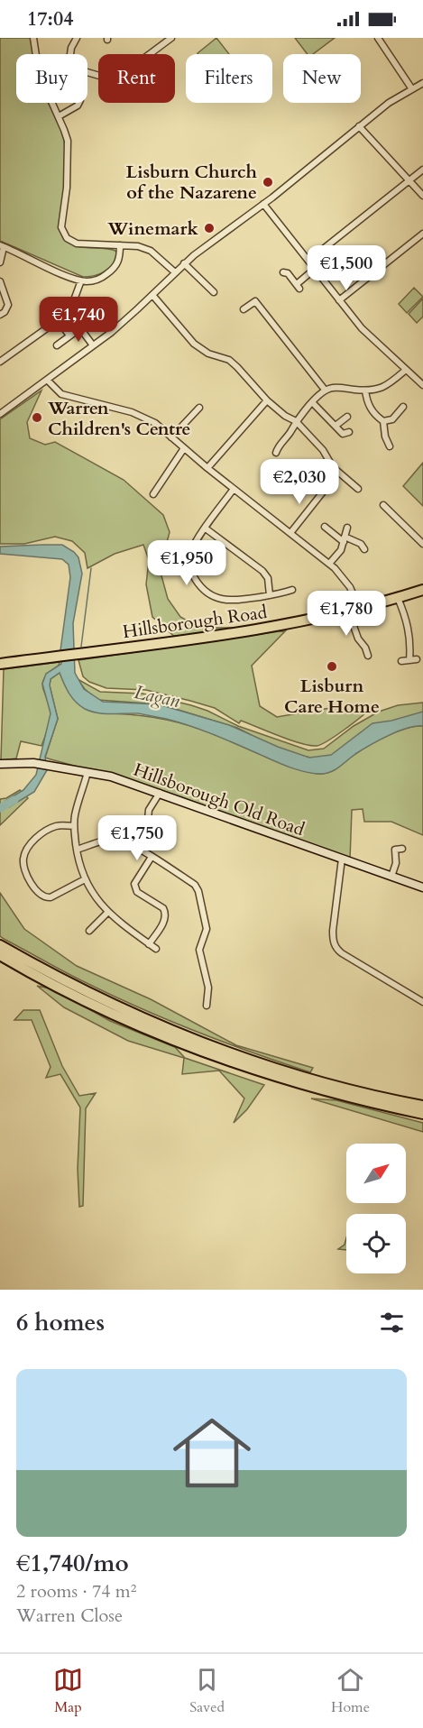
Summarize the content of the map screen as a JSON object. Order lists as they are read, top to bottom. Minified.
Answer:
{"streets":{"highway":["Hillsborough Road"],"street":["Hillsborough Old Road"]},"water":["Lagan"],"places":["Lisburn Church of the Nazarene","Winemark","Warren Children's Centre","Lisburn Care Home"],"north":"top right","page":{"status":"17:04","chip":["Buy","Rent","Filters","New"],"price":["€1,500","€1,740","€2,030","€1,950","€1,780","€1,750"],"heading":"6 homes","list":[{"name":"€1,740/mo","note":"2 rooms · 74 m² · Warren Close"}],"tabs":["Map","Saved","Home"]}}
